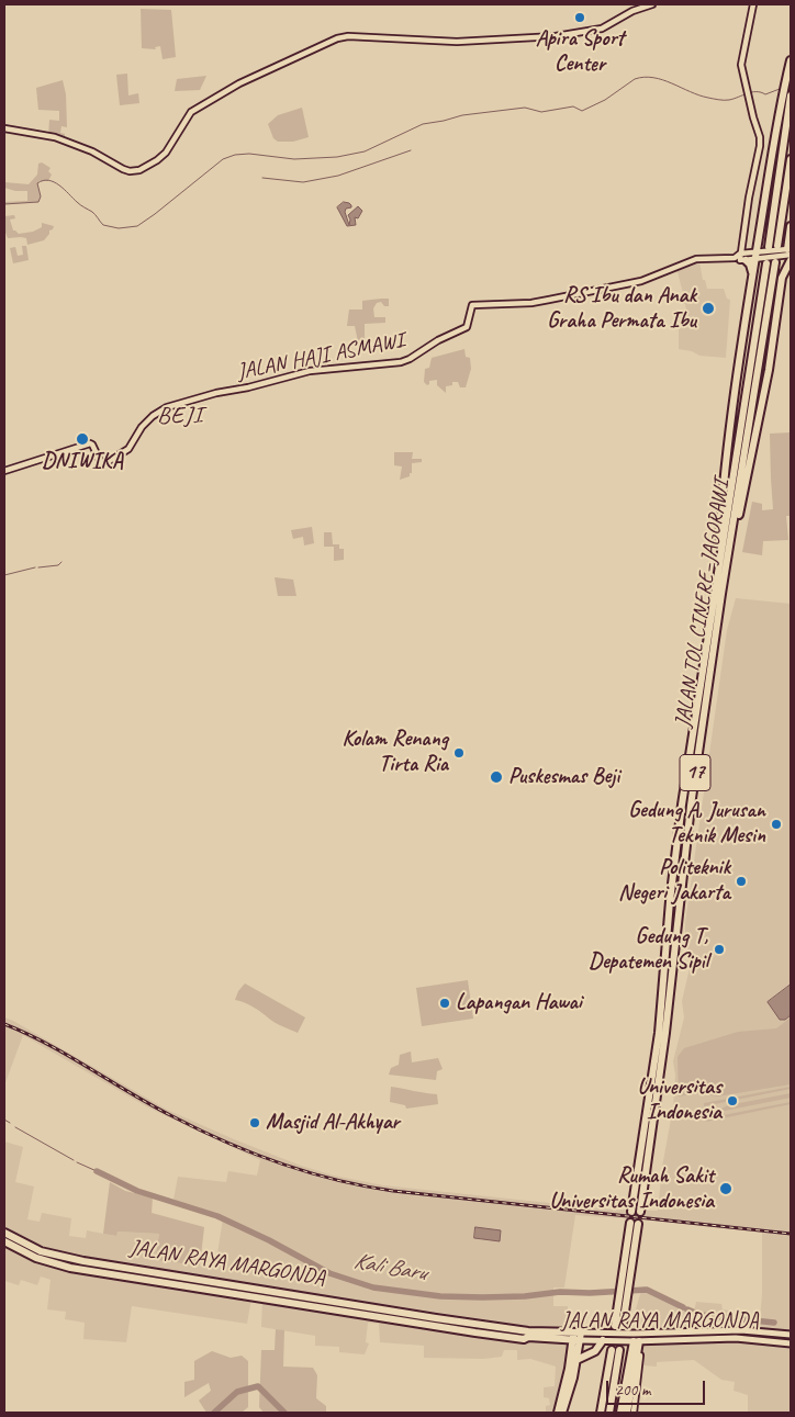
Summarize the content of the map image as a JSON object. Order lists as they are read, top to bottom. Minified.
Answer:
{"streets":{"highway":["JALAN TOL CINERE–JAGORAWI","17","JALAN RAYA MARGONDA"],"street":["JALAN HAJI ASMAWI"]},"districts":["BEJI"],"water":["Kali Baru"],"places":["Apira Sport Center","RS Ibu dan Anak Graha Permata Ibu","DNIWIKA","Kolam Renang Tirta Ria","Puskesmas Beji","Gedung A, Jurusan Teknik Mesin","Politeknik Negeri Jakarta","Gedung T, Depatemen Sipil","Lapangan Hawai","Universitas Indonesia","Masjid Al-Akhyar","Rumah Sakit Universitas Indonesia"],"scale_bar":"200 m"}
